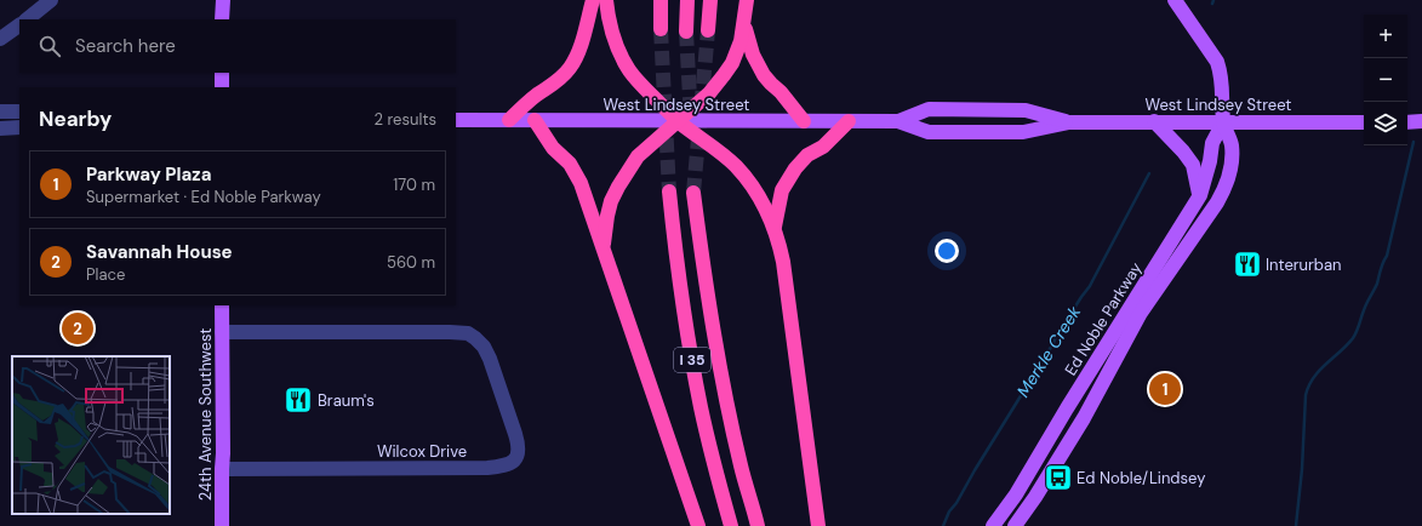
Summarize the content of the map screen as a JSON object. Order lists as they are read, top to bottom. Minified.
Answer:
{"streets":{"highway":["I 35"],"main road":["West Lindsey Street","Ed Noble Parkway","24th Avenue Southwest"],"street":["Wilcox Drive"]},"crossings":[["West Lindsey Street","Ed Noble Parkway"],["24th Avenue Southwest","Wilcox Drive"]],"water":["Merkle Creek"],"places":{"restaurant":["Interurban","Braum's"],"bus stop":["Ed Noble/Lindsey"]},"page":{"map_buttons":["+","−"],"search":"Search here","heading":["Nearby","2 results"],"list":[{"mark":"1","name":"Parkway Plaza","note":"Supermarket · Ed Noble Parkway","value":"170 m"},{"mark":"2","name":"Savannah House","note":"Place","value":"560 m"}],"pins":["2","1"]}}
